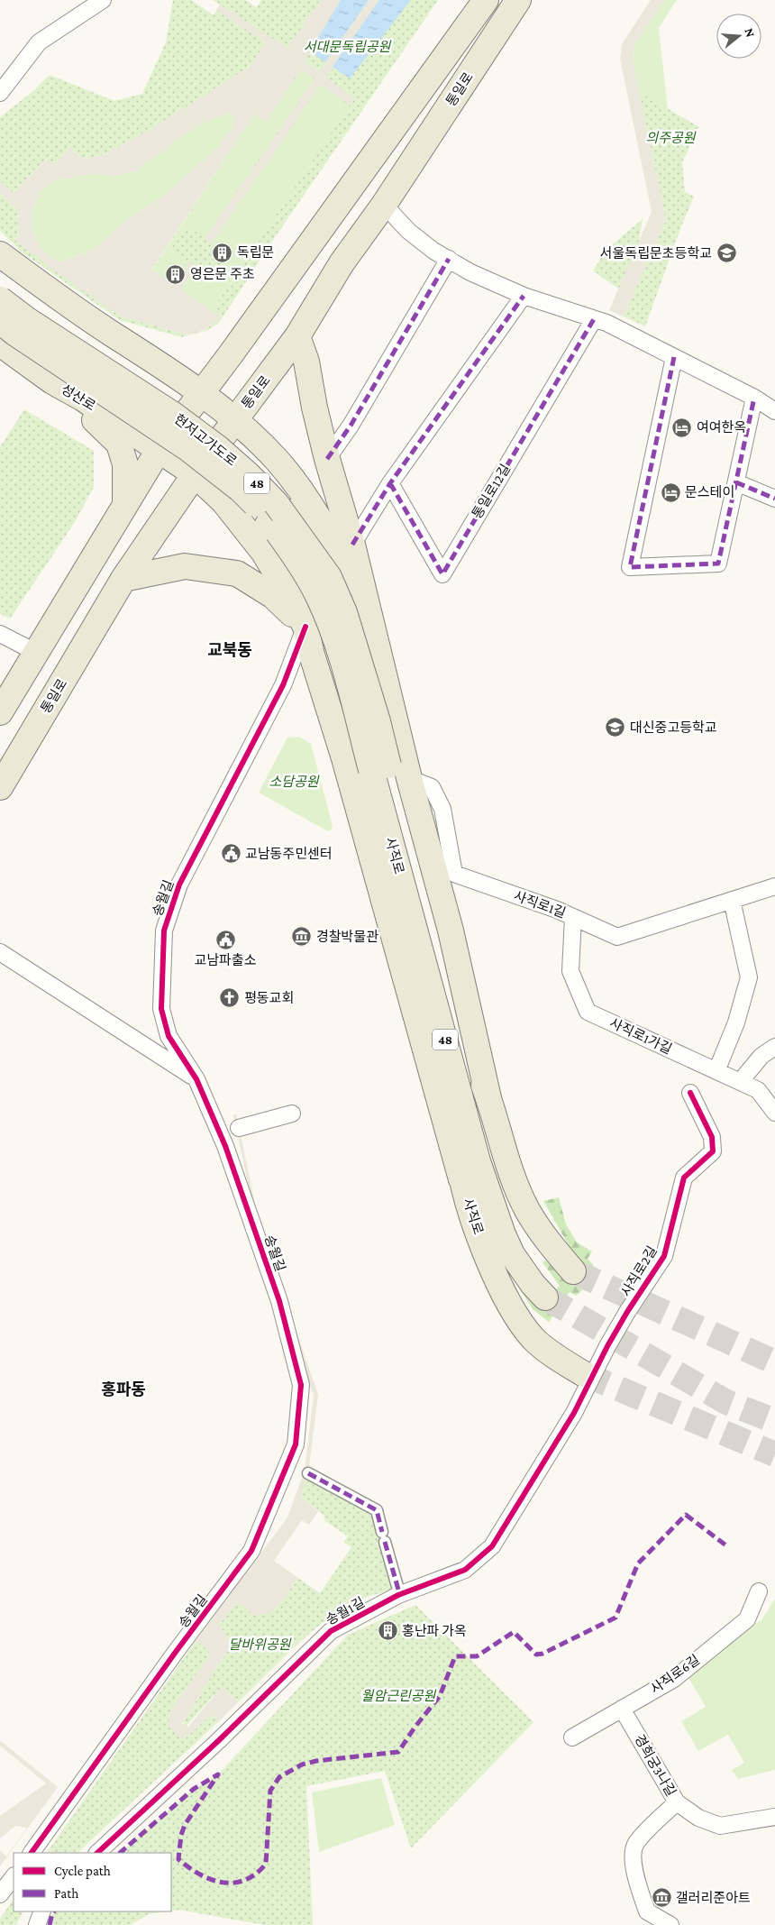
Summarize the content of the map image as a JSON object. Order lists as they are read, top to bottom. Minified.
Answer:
{"streets":{"main road":["통일로","성산로","현저고가도로","48","사직로"],"street":["통일로12길","송월길","사직로1길","사직로1가길","사직로2길","송월1길","사직로6길","경희궁3나길"]},"crossings":[["통일로","성산로"],["성산로","사직로"],["성산로","송월길"],["현저고가도로","사직로"],["사직로1길","사직로1가길"],["사직로2길","송월1길"],["사직로6길","경희궁3나길"]],"districts":["교북동","홍파동"],"parks":["서대문독립공원","의주공원","소담공원","달바위공원","월암근린공원"],"places":{"building":["독립문","영은문 주초","홍난파 가옥"],"school or university":["서울독립문초등학교","대신중고등학교"],"hotel":["여여한옥","문스테이"],"public building":["교남동주민센터","교남파출소"],"museum":["경찰박물관","갤러리준아트"],"church":["평동교회"]},"legend":["Cycle path","Path"],"north":"right"}
